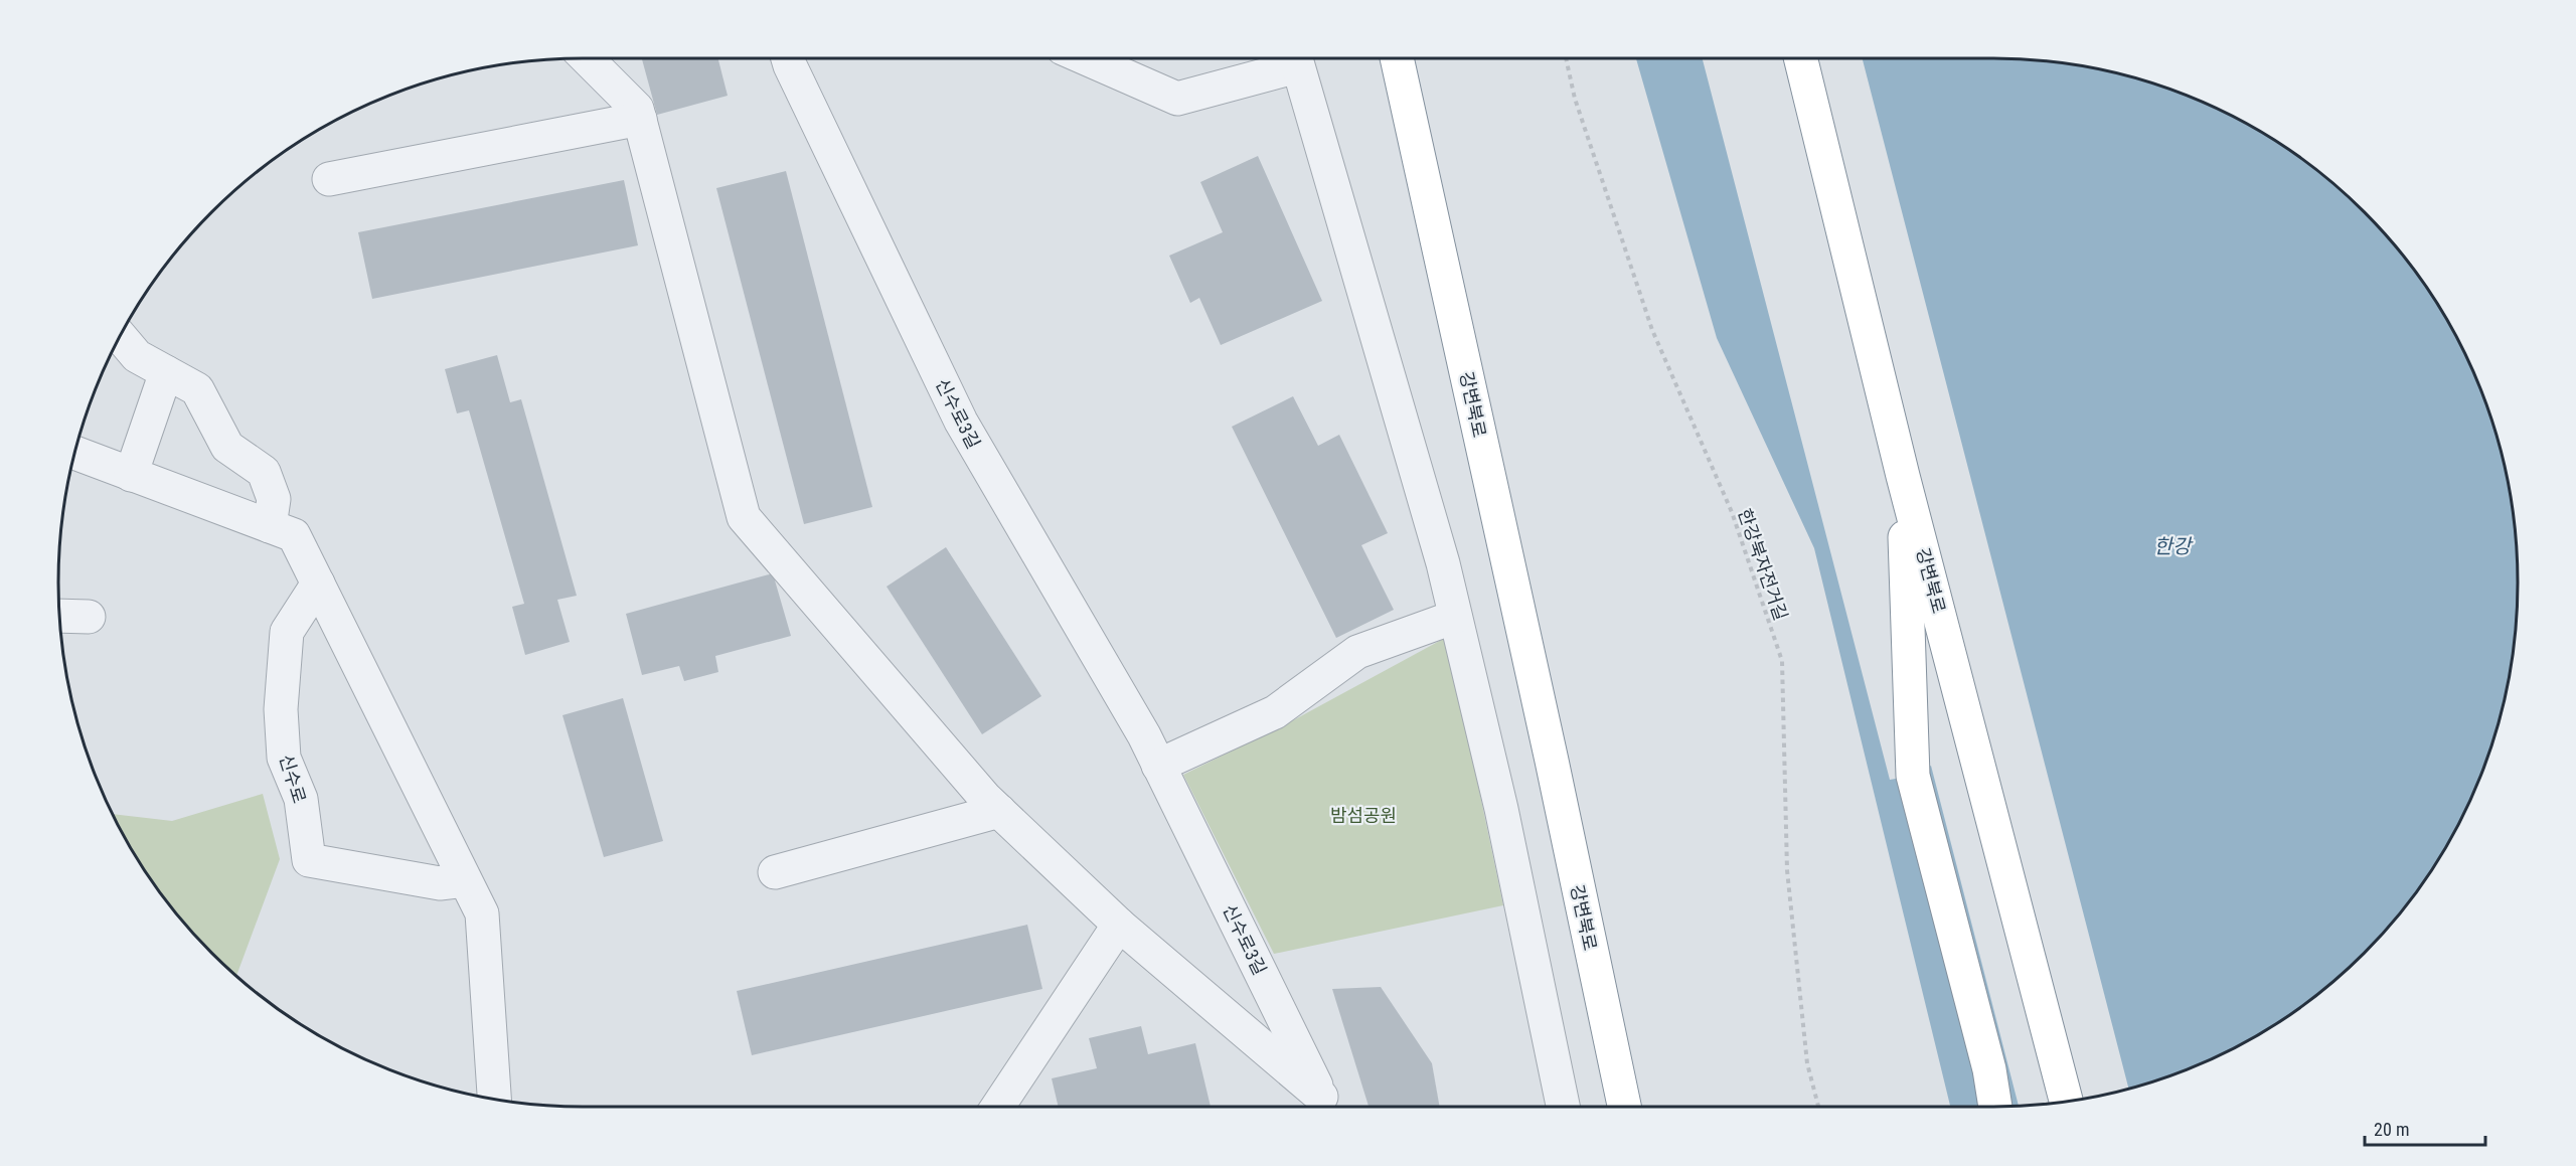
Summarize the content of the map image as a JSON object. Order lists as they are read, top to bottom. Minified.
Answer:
{"streets":{"highway":["강변북로"],"street":["신수로3길","신수로"],"path":["한강북자전거길"]},"water":["한강"],"parks":["밤섬공원"],"scale_bar":"20 m"}
